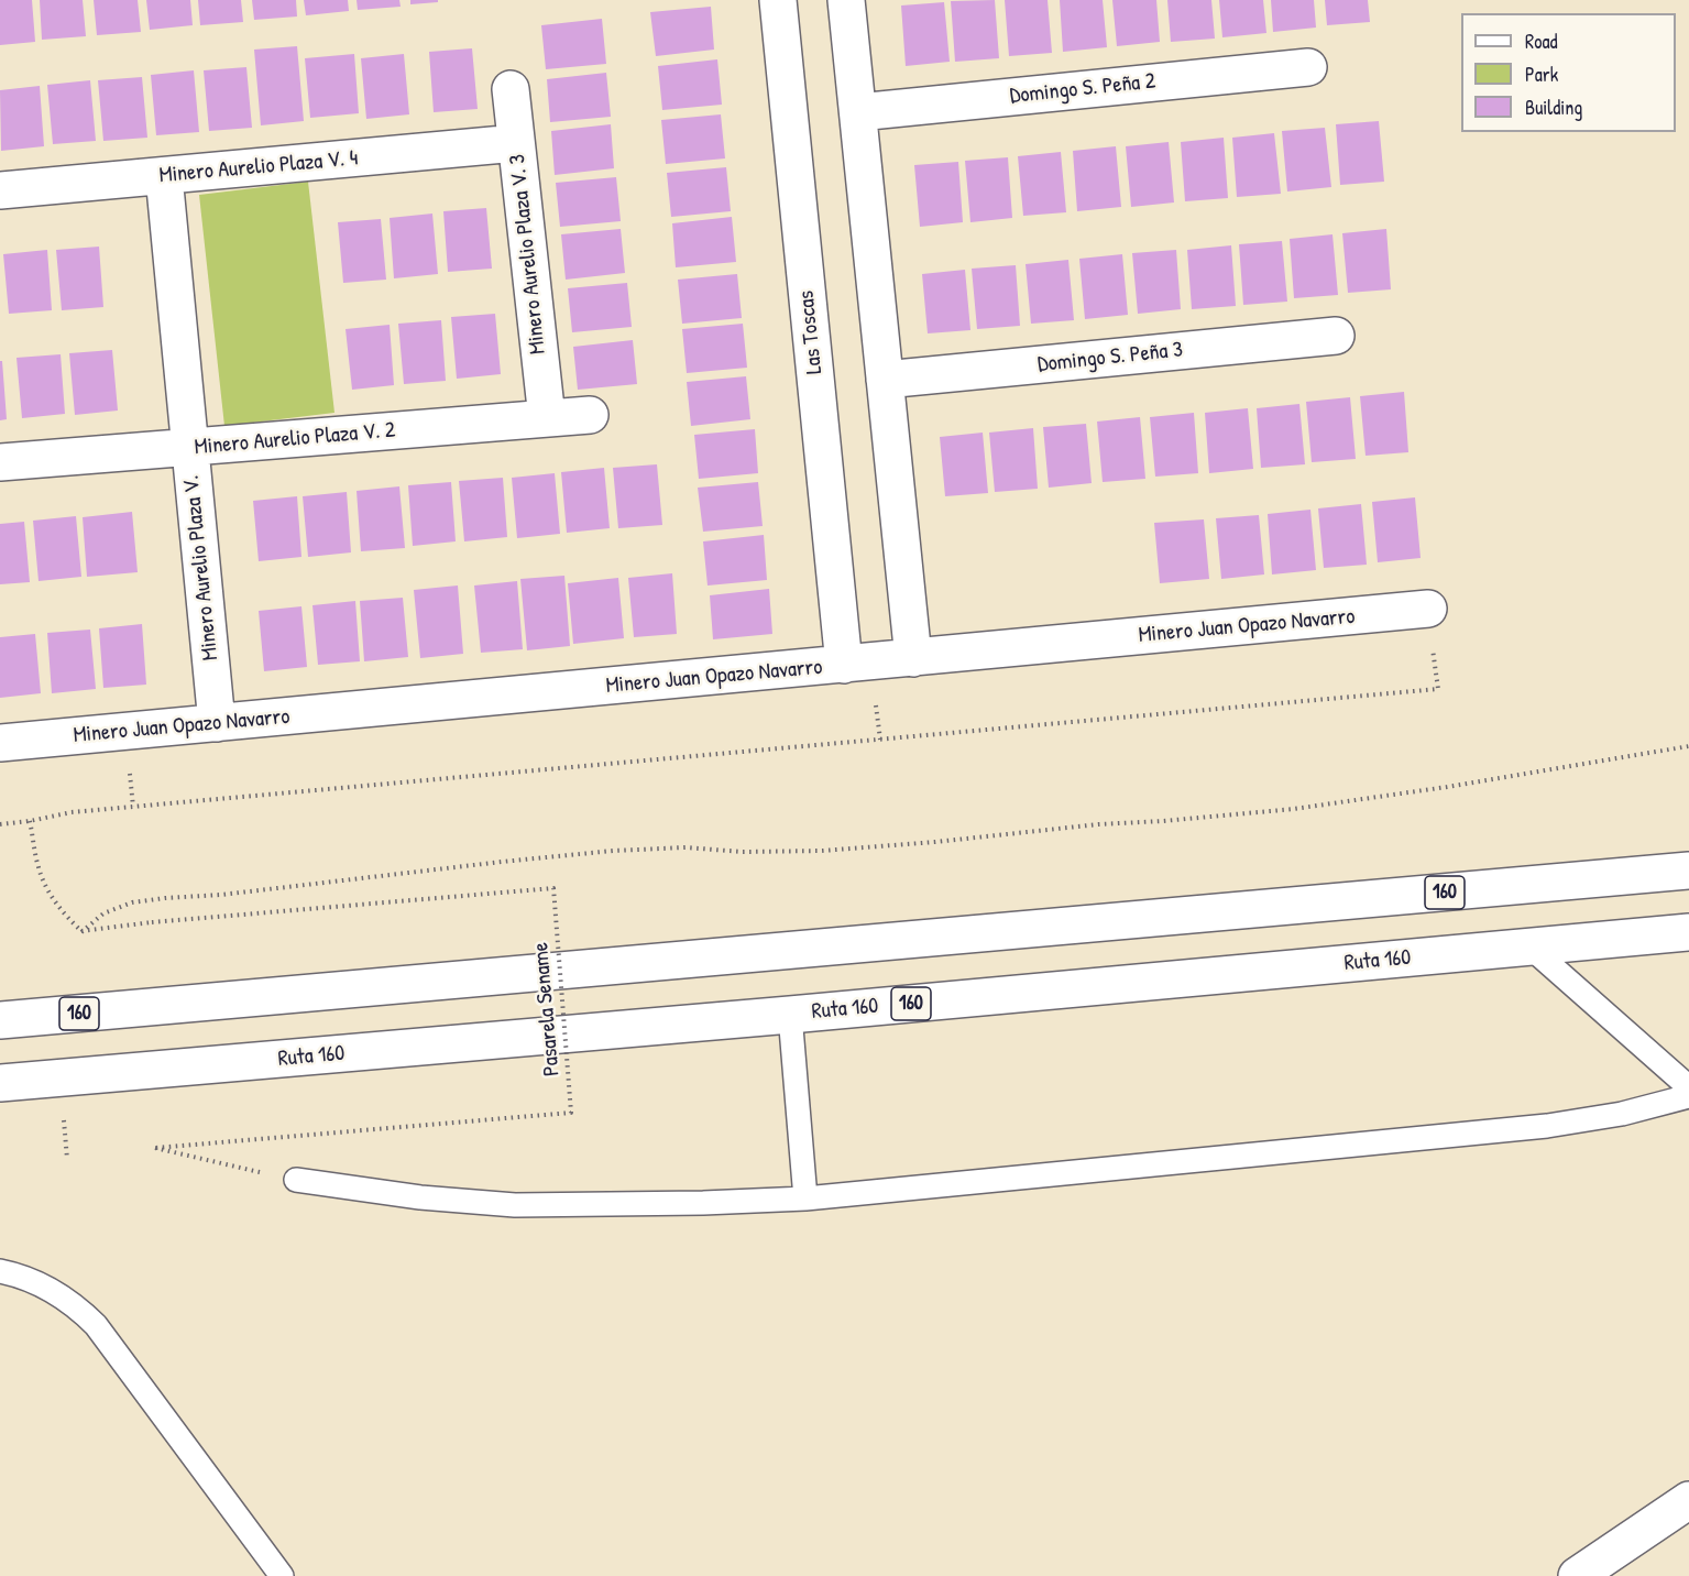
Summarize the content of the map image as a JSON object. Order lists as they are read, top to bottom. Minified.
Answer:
{"streets":{"main road":["Domingo S. Peña 2","Minero Aurelio Plaza V. 4","Minero Aurelio Plaza V. 3","Las Toscas","Domingo S. Peña 3","Minero Aurelio Plaza V. 2","Minero Aurelio Plaza V.","Minero Juan Opazo Navarro","160","Ruta 160"],"path":["Pasarela Sename"]},"crossings":[["Minero Aurelio Plaza V. 4","Minero Aurelio Plaza V. 3"],["Minero Aurelio Plaza V. 4","Minero Aurelio Plaza V."],["Minero Aurelio Plaza V. 3","Minero Aurelio Plaza V. 2"],["Las Toscas","Minero Juan Opazo Navarro"],["Minero Aurelio Plaza V. 2","Minero Aurelio Plaza V."],["Minero Aurelio Plaza V.","Minero Juan Opazo Navarro"]],"legend":["Road","Park","Building"]}
